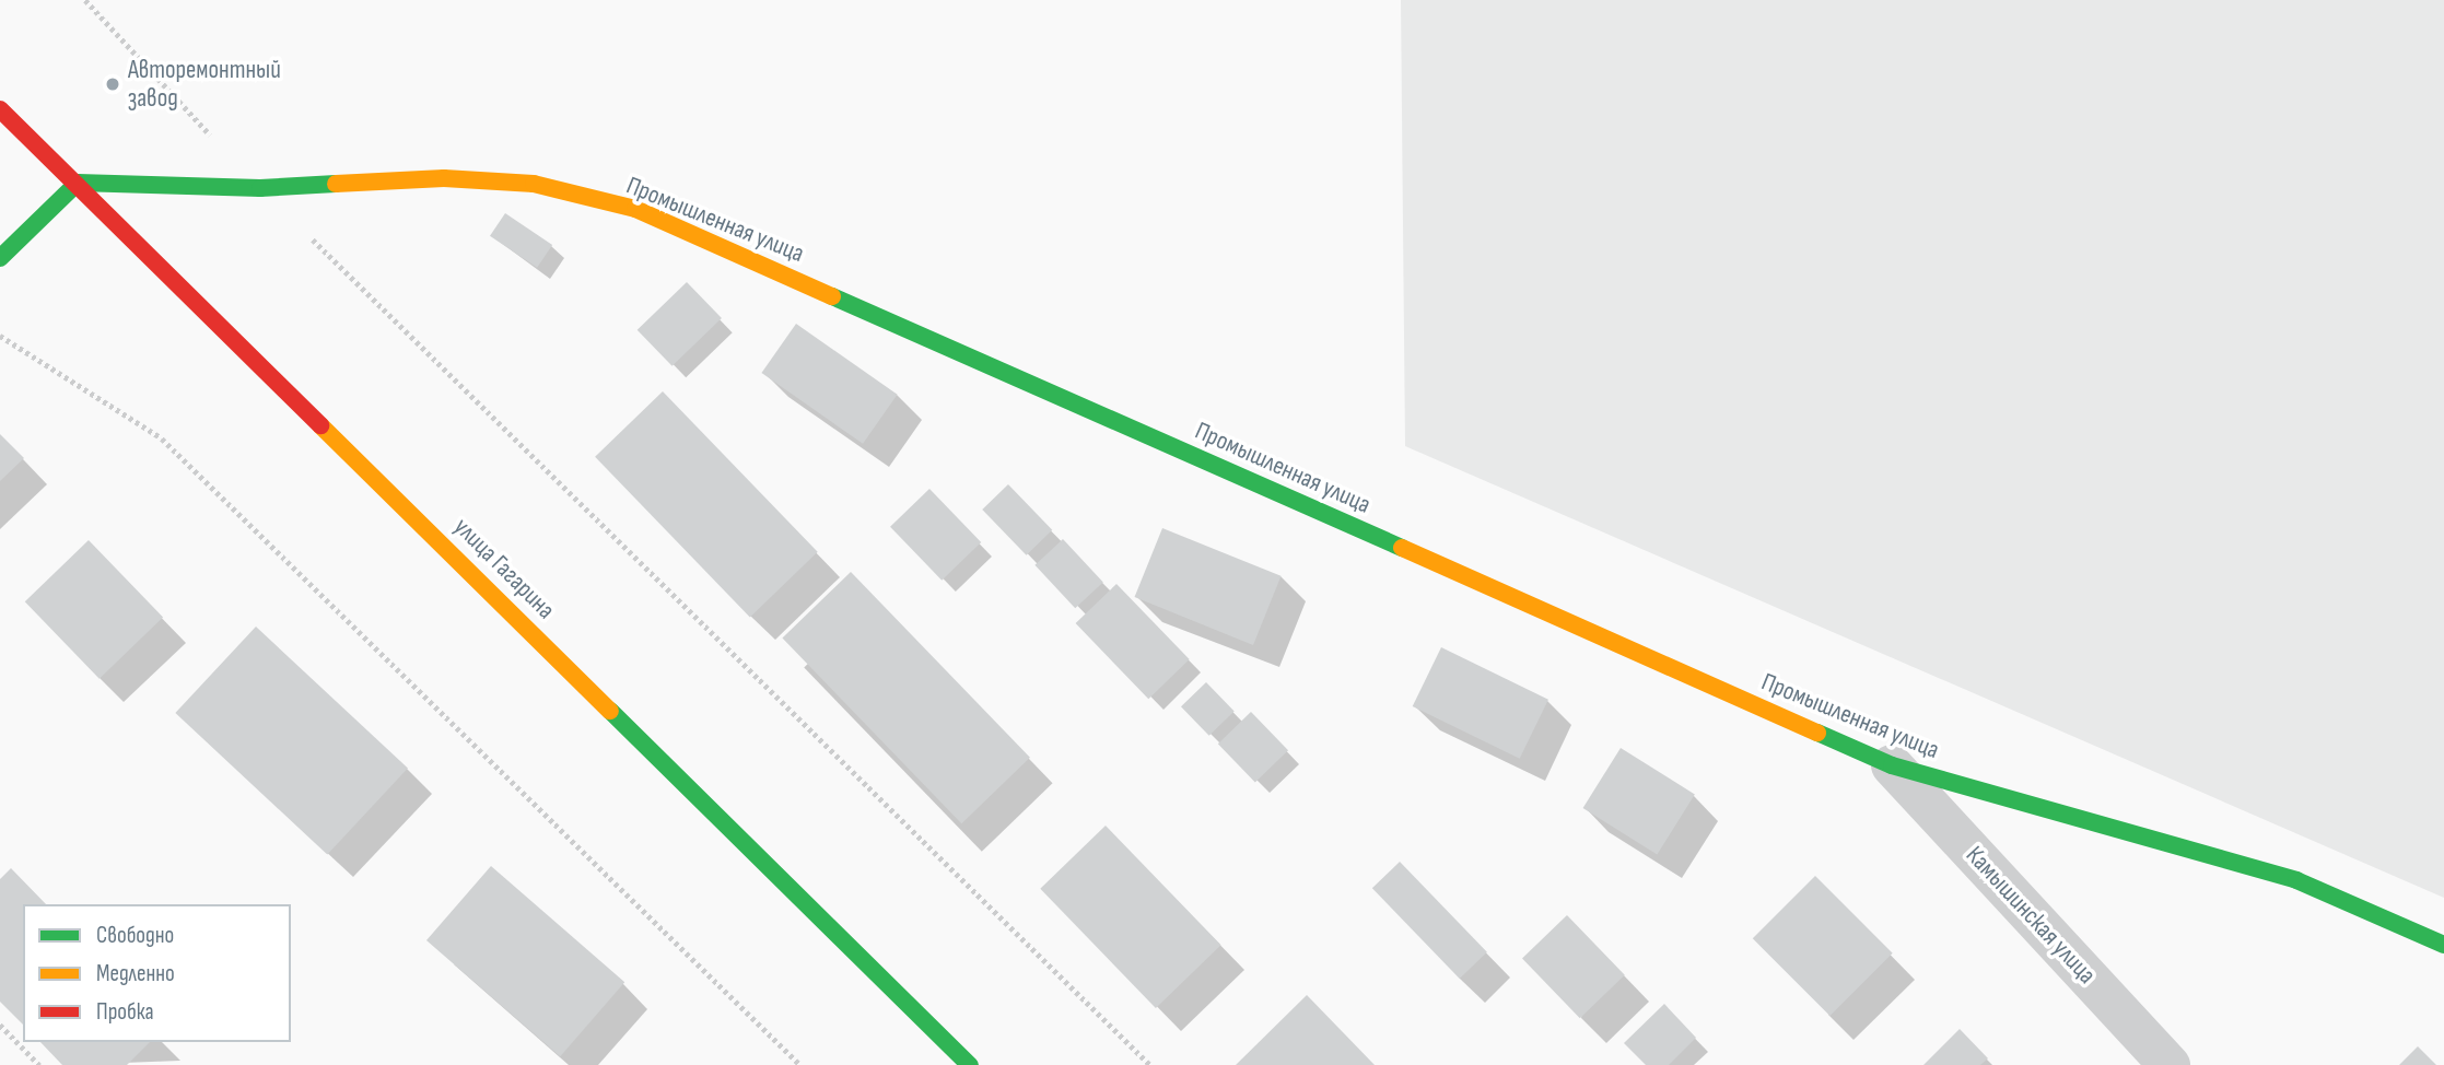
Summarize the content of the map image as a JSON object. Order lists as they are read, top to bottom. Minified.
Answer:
{"streets":{"street":["Промышленная улица","улица Гагарина","Камышинская улица"]},"crossings":[["Промышленная улица","улица Гагарина"],["Промышленная улица","Камышинская улица"]],"places":["Авторемонтный завод"],"legend":["Свободно","Медленно","Пробка"]}
